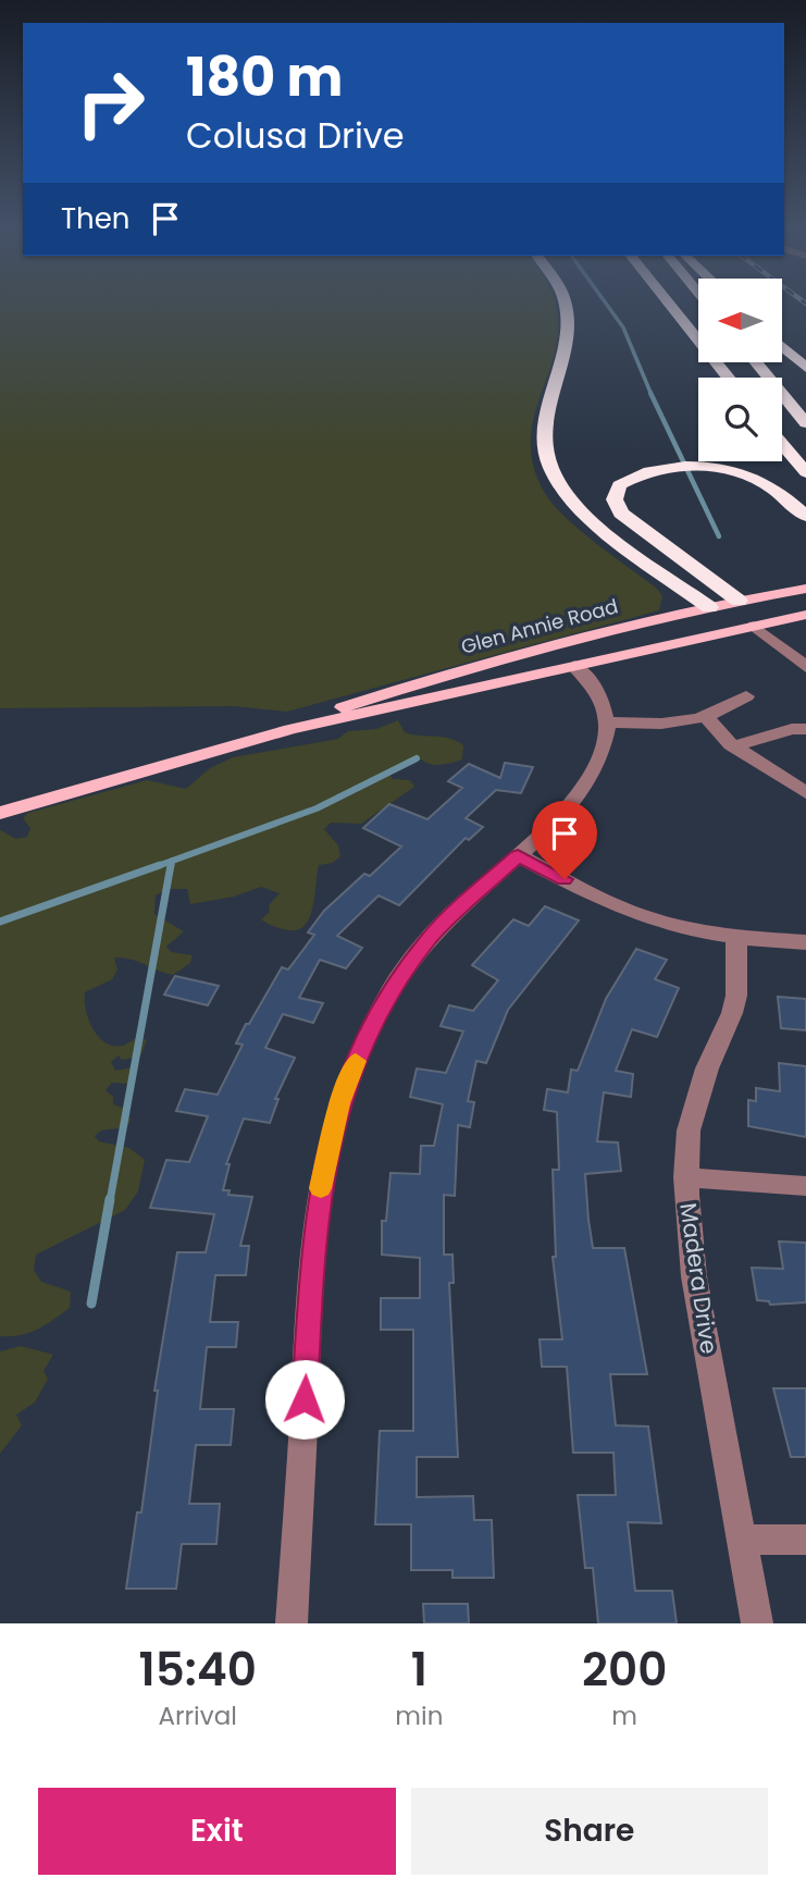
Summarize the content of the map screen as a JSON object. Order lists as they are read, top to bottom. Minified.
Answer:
{"streets":{"main road":["Glen Annie Road"],"street":["Madera Drive"]},"north":"left","page":{"turn":["180 m","Colusa Drive"],"then":"Then","eta":["15:40","Arrival","1","min","200","m"],"buttons":["Exit","Share"]}}
